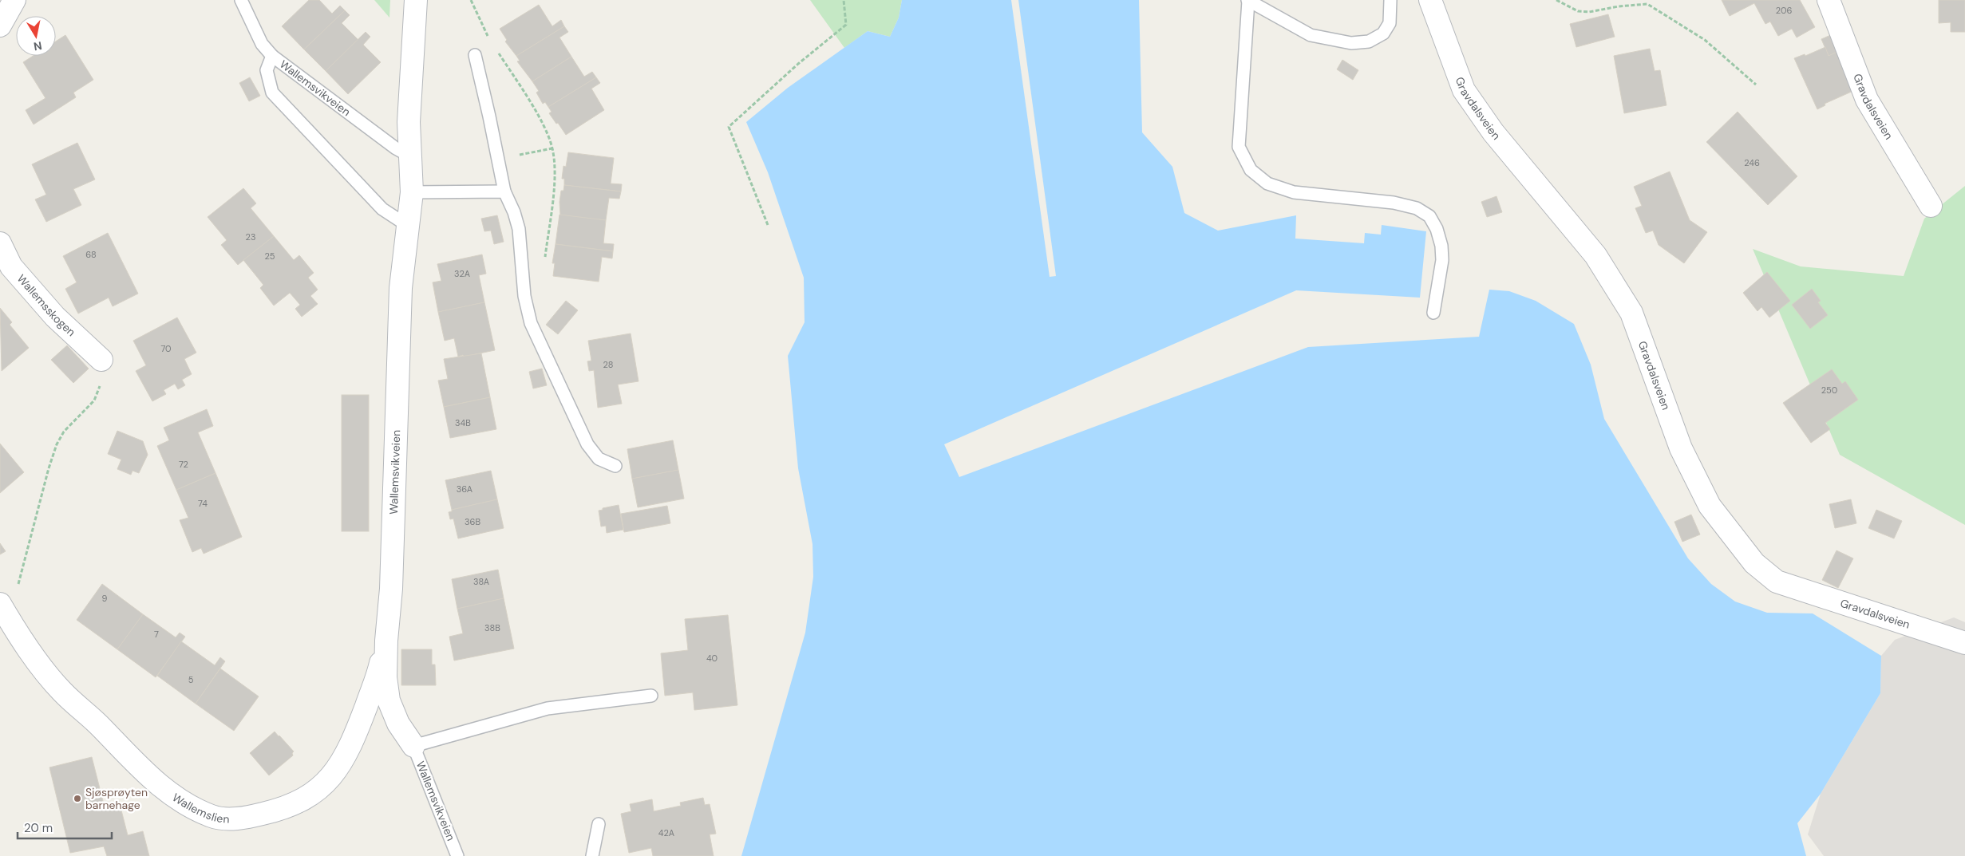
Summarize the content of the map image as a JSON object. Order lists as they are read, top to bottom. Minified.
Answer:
{"streets":{"street":["Wallemsvikveien","Gravdalsveien","Wallemsskogen","Wallemslien"]},"crossings":[["Wallemsvikveien","Wallemslien"]],"places":["Sjøsprøyten barnehage"],"house_numbers":["206","246","23","68","25","32A","70","28","250","34B","72","36A","74","36B","38A","9","38B","7","40","5","42A"],"scale_bar":"20 m","north":"bottom"}
